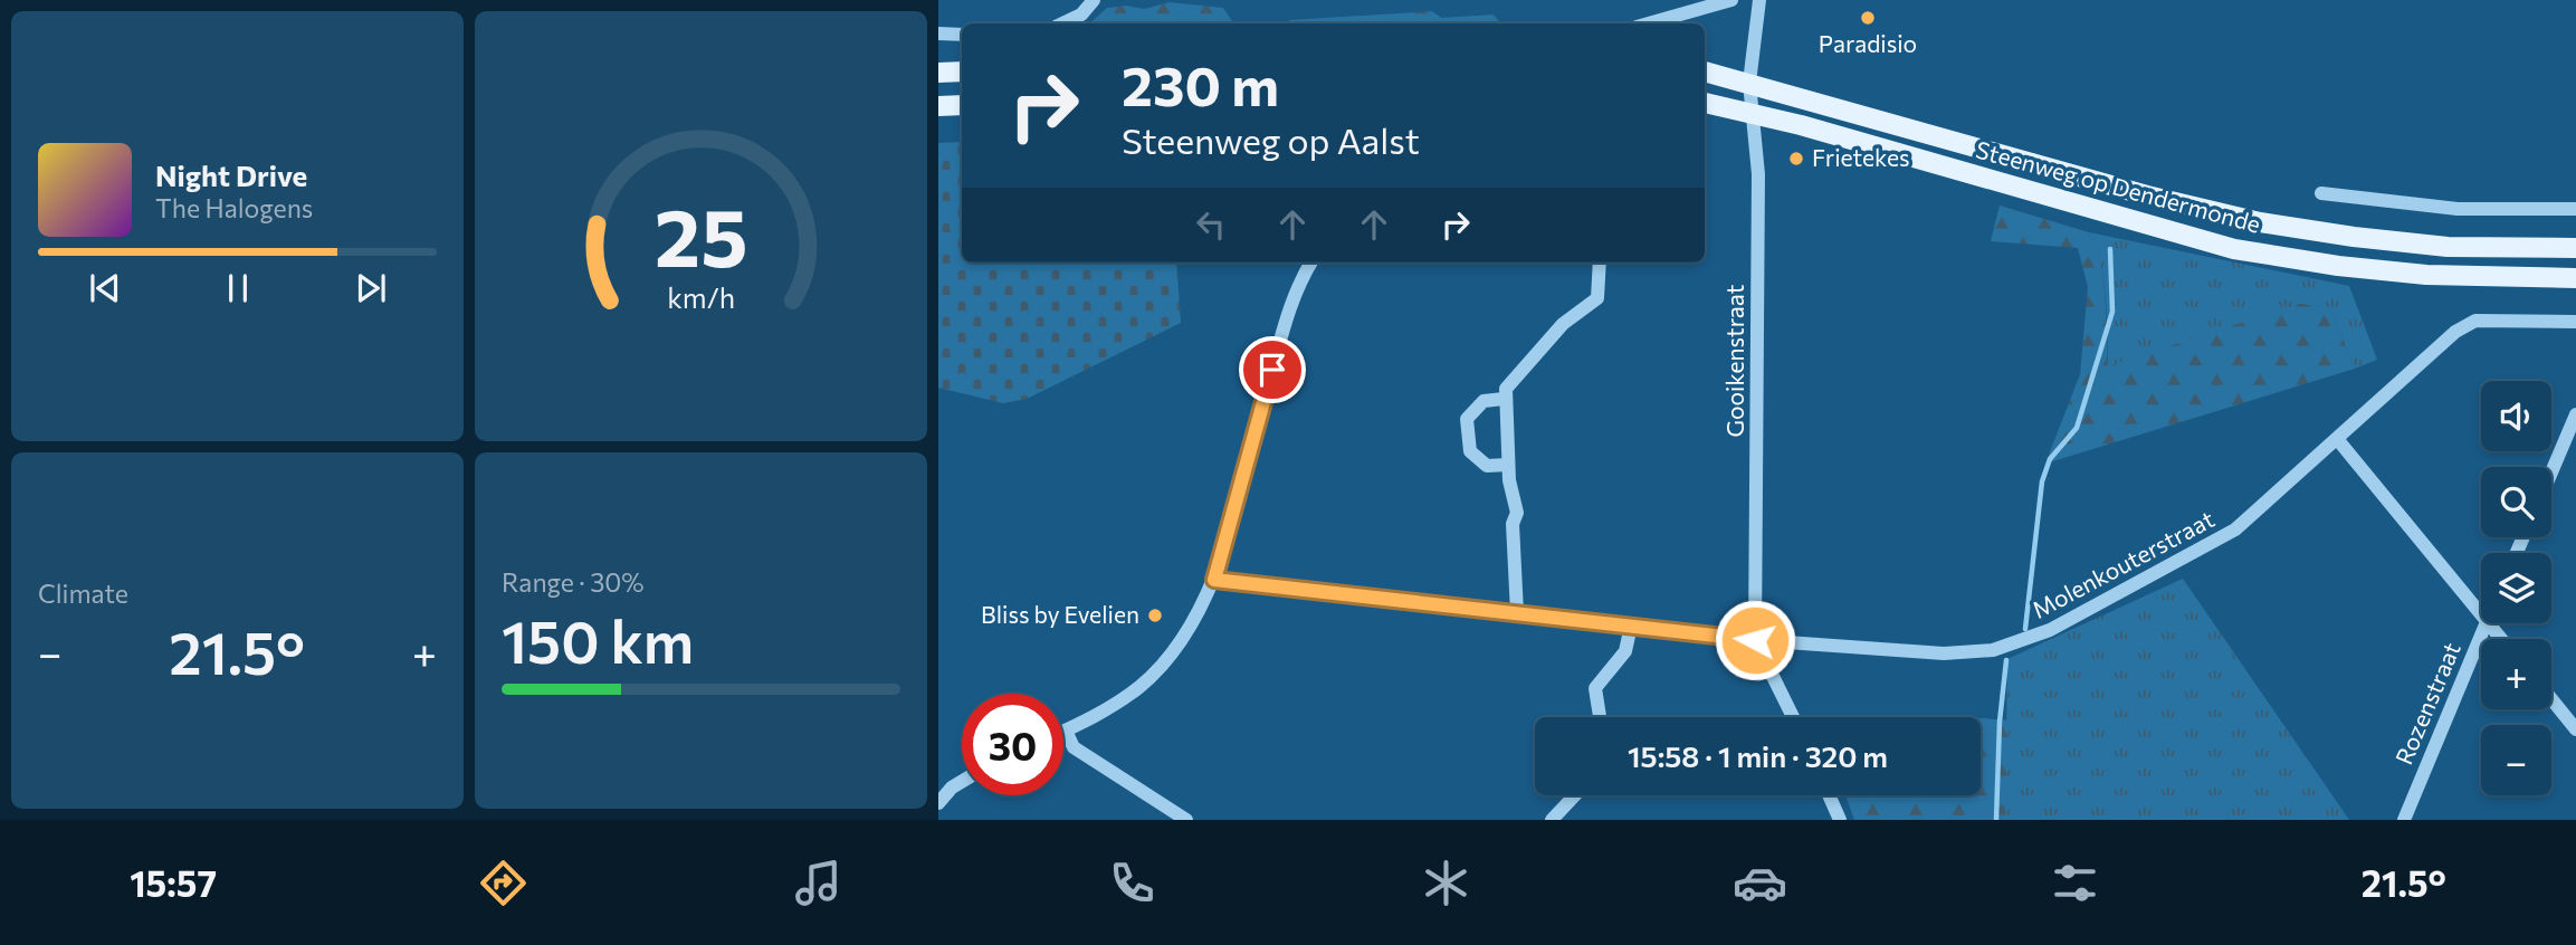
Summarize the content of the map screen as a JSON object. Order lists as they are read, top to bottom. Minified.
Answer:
{"streets":{"main road":["Steenweg op Dendermonde"],"street":["Gooikenstraat","Molenkouterstraat","Rozenstraat"]},"crossings":[["Steenweg op Dendermonde","Gooikenstraat"],["Gooikenstraat","Molenkouterstraat"]],"places":["Paradisio","Frietekes","Bliss by Evelien"],"page":{"turn":["230 m","Steenweg op Aalst"],"song":["Night Drive","The Halogens"],"map_buttons":["+","−"],"tile":["Climate",["Range · 30%","150 km"]],"heat":["−","21.5°","+"],"limit":"30","trip":"15:58 · 1 min · 320 m","tabs":["15:57","21.5°"],"gauge":["25","km/h"]}}
